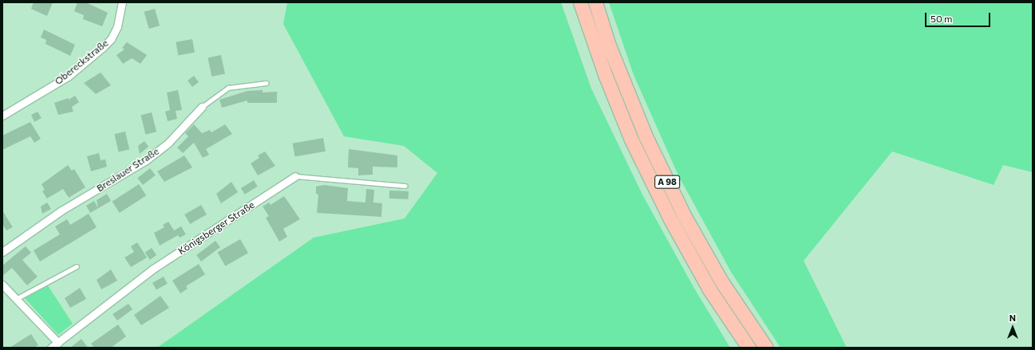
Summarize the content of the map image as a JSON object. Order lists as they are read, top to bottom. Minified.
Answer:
{"streets":{"highway":["A 98"],"street":["Obereckstraße","Breslauer Straße","Königsberger Straße"]},"scale_bar":"50 m","north":"top"}
